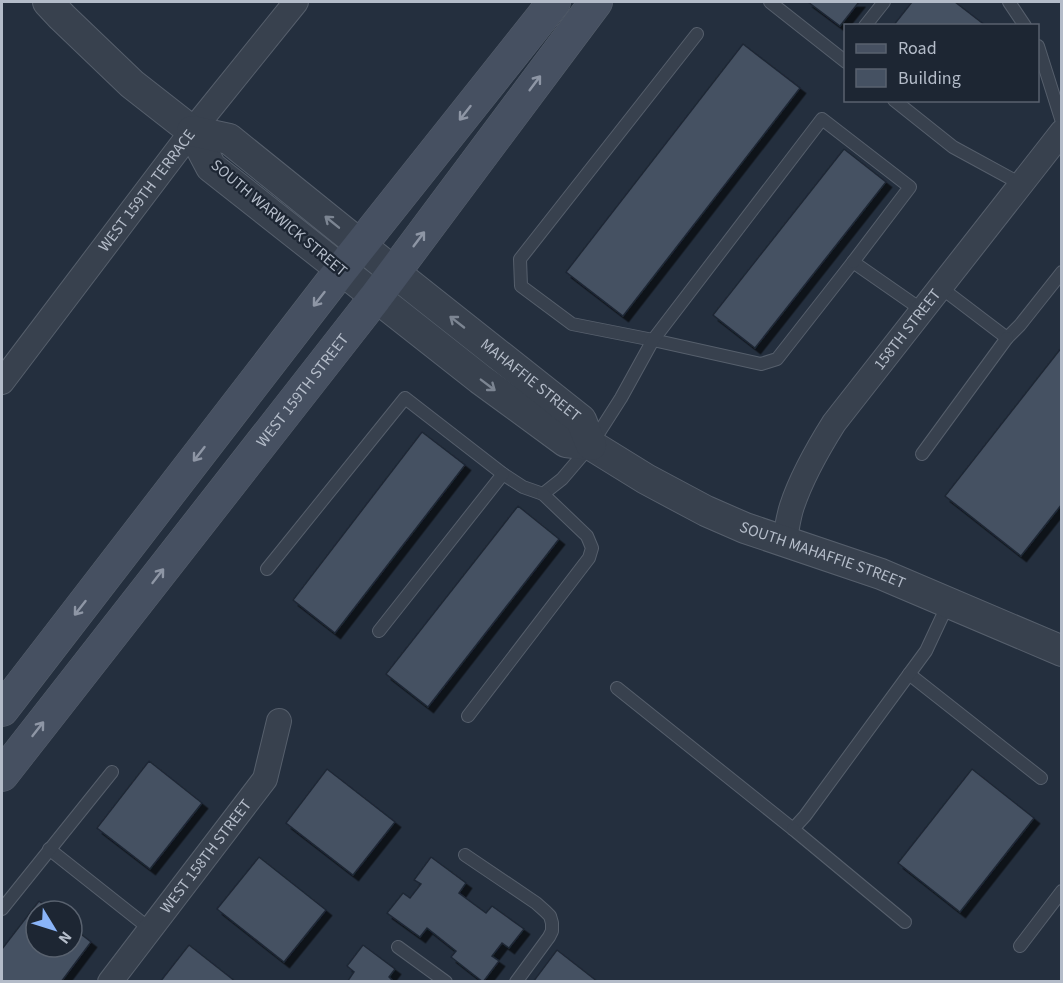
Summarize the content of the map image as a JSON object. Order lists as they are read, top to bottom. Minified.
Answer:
{"streets":{"main road":["WEST 159TH STREET"],"street":["WEST 159TH TERRACE","SOUTH WARWICK STREET","158TH STREET","MAHAFFIE STREET","SOUTH MAHAFFIE STREET","WEST 158TH STREET"]},"crossings":[["WEST 159TH TERRACE","SOUTH WARWICK STREET"],["SOUTH WARWICK STREET","MAHAFFIE STREET"],["SOUTH WARWICK STREET","WEST 159TH STREET"],["158TH STREET","SOUTH MAHAFFIE STREET"],["MAHAFFIE STREET","WEST 159TH STREET"],["MAHAFFIE STREET","SOUTH MAHAFFIE STREET"]],"legend":["Road","Building"],"north":"bottom right"}
